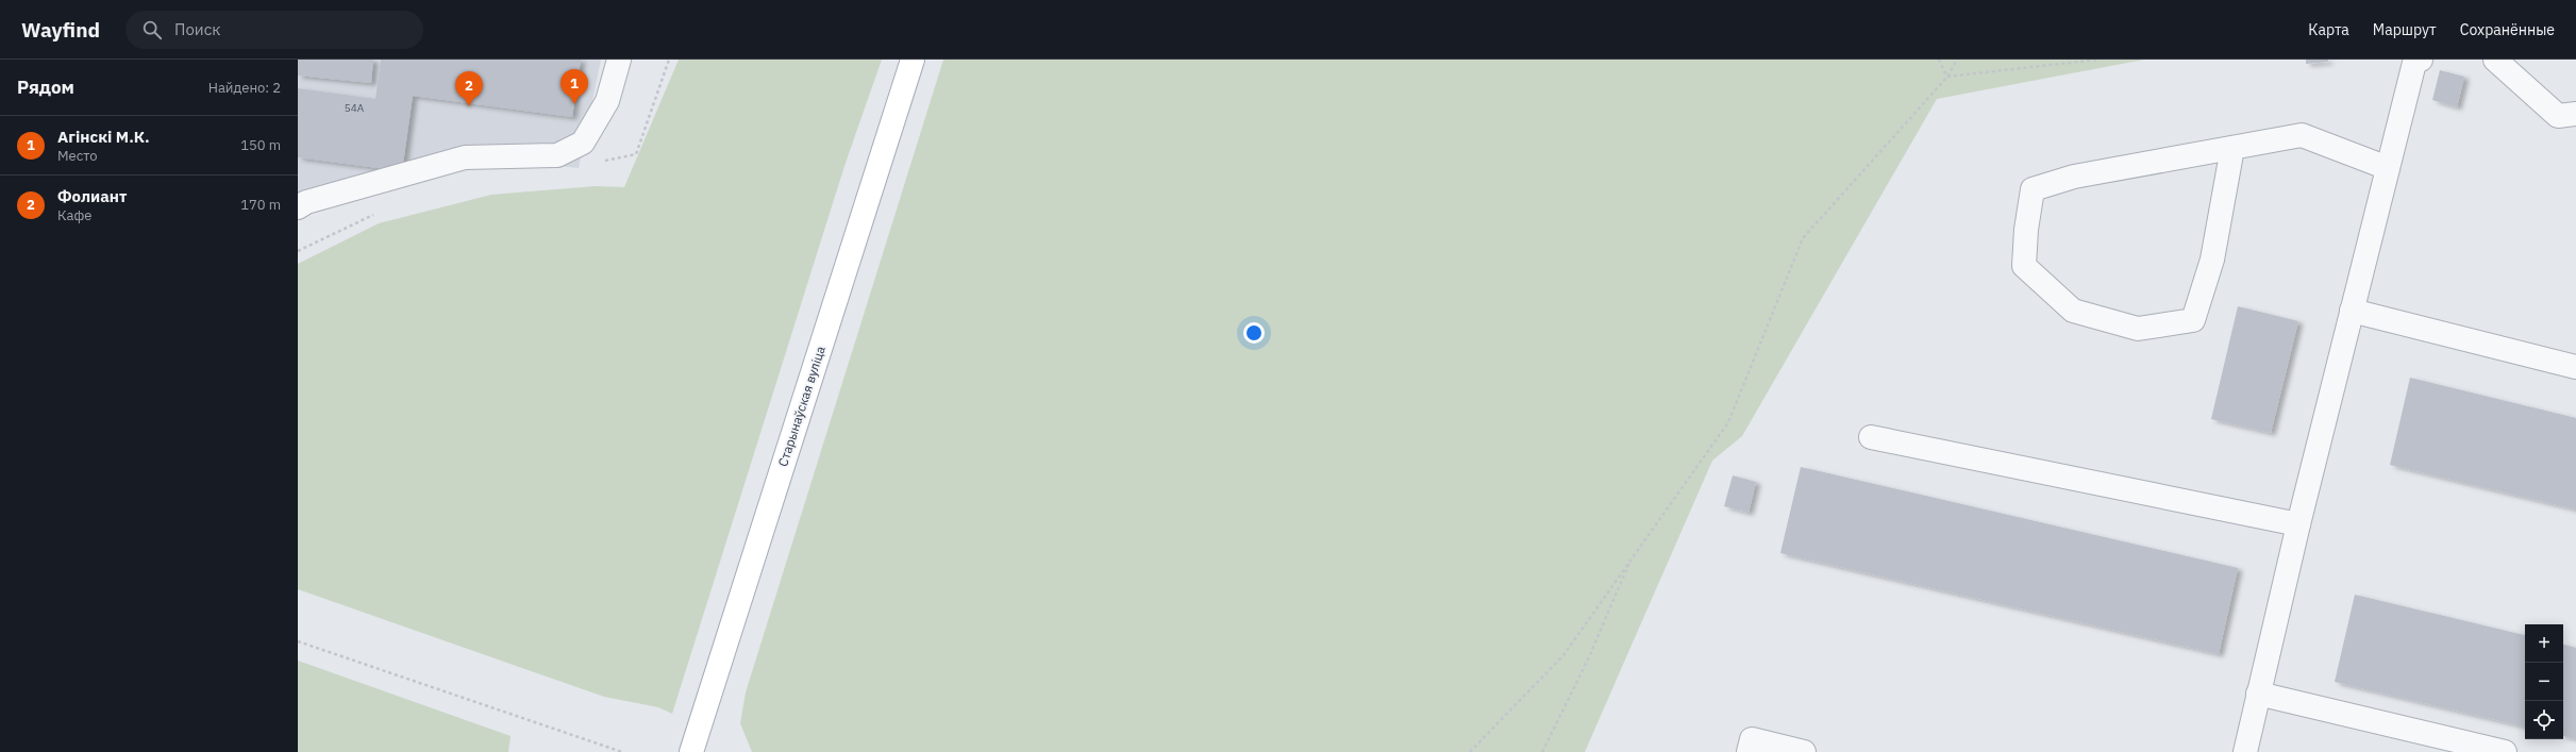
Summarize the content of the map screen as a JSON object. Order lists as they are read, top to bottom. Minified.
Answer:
{"streets":{"main road":["Старынаўская вуліца"]},"house_numbers":["54А"],"page":{"header":"Wayfind","search":"Поиск","nav":["Карта","Маршрут","Сохранённые"],"heading":["Рядом","Найдено: 2"],"pins":["1","2"],"list":[{"mark":"1","name":"Агінскі М.К.","note":"Место","value":"150 m"},{"mark":"2","name":"Фолиант","note":"Кафе","value":"170 m"}],"map_buttons":["+","−"]}}
